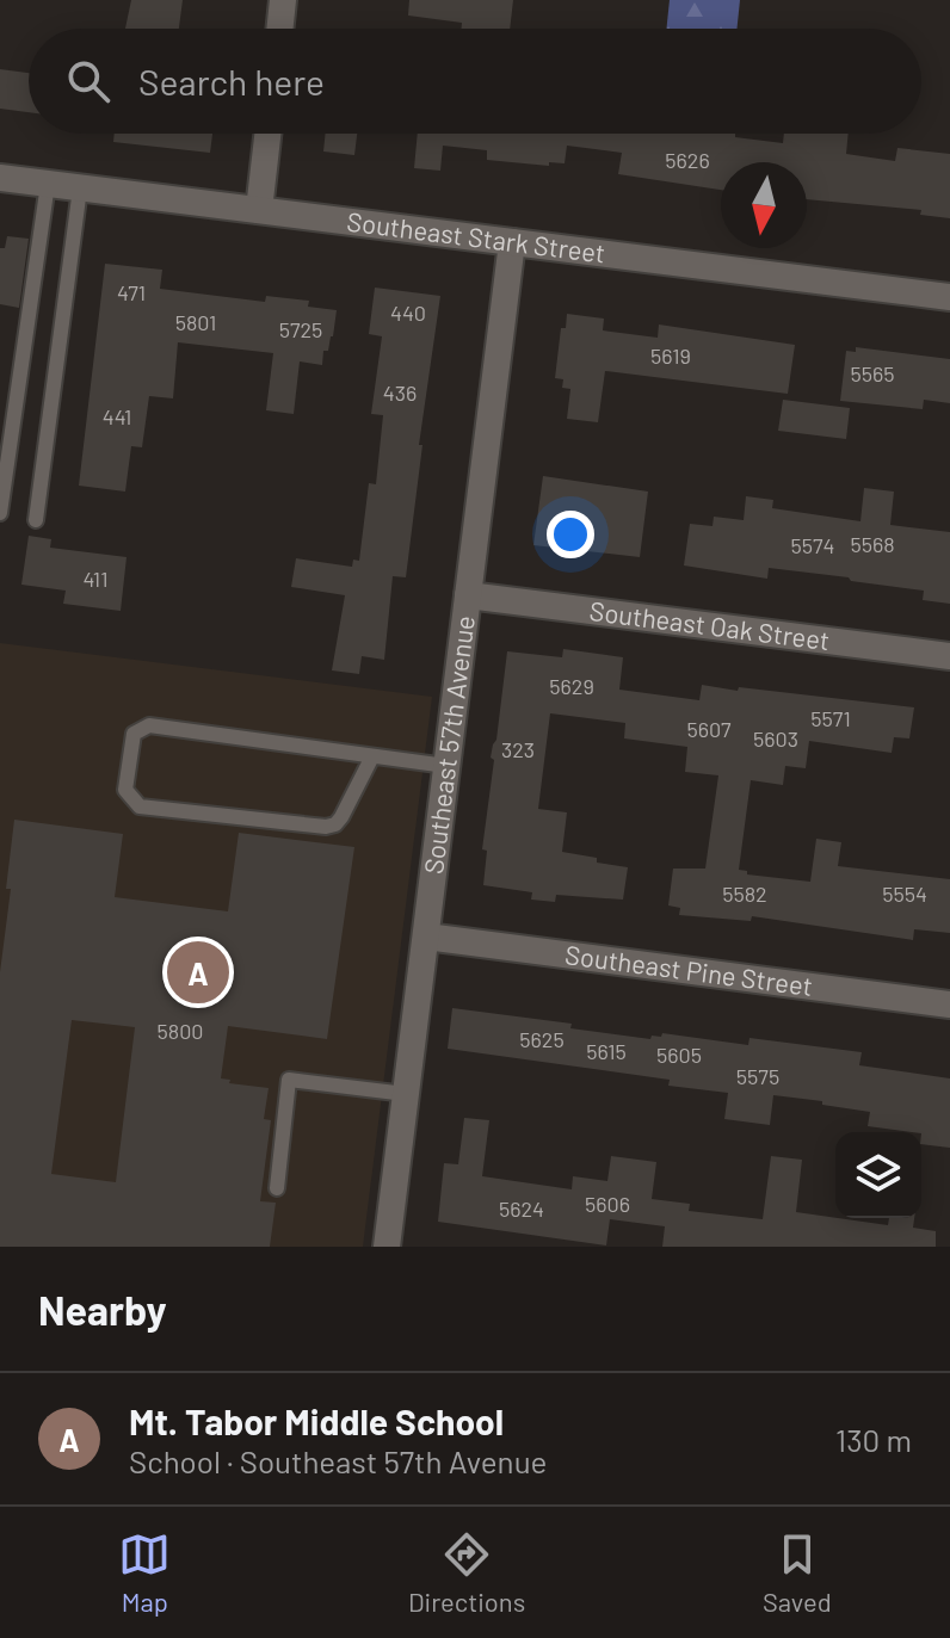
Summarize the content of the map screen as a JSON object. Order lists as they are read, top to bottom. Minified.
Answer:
{"streets":{"street":["Southeast Stark Street","Southeast Oak Street","Southeast 57th Avenue","Southeast Pine Street"]},"crossings":[["Southeast Stark Street","Southeast 57th Avenue"],["Southeast Oak Street","Southeast 57th Avenue"],["Southeast 57th Avenue","Southeast Pine Street"]],"house_numbers":["5626","471","440","5801","5725","5619","5565","436","441","5568","5574","411","5629","5571","5607","5603","323","5582","5554","5800","5625","5615","5605","5575","5606","5624"],"north":"bottom","page":{"search":"Search here","pins":"A","heading":"Nearby","list":[{"mark":"A","name":"Mt. Tabor Middle School","note":"School · Southeast 57th Avenue","value":"130 m"}],"nav":["Map","Directions","Saved"]}}
